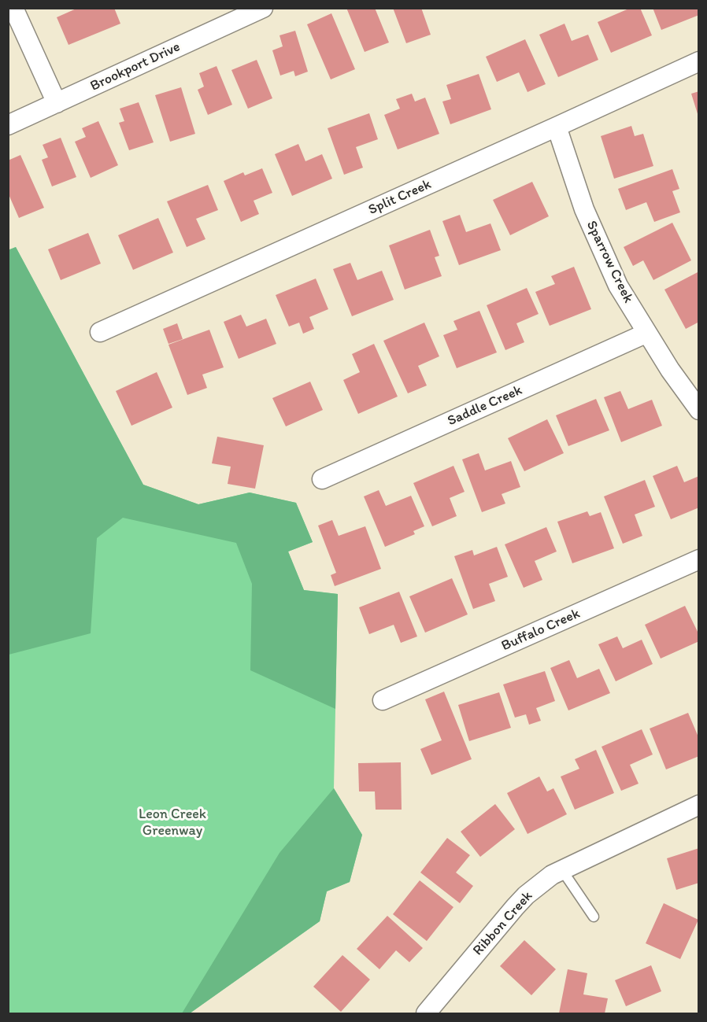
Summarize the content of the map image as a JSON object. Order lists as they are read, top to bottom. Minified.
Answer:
{"streets":{"street":["Brookport Drive","Split Creek","Sparrow Creek","Saddle Creek","Buffalo Creek","Ribbon Creek"]},"crossings":[["Split Creek","Sparrow Creek"],["Sparrow Creek","Saddle Creek"]],"parks":["Leon Creek Greenway"]}
